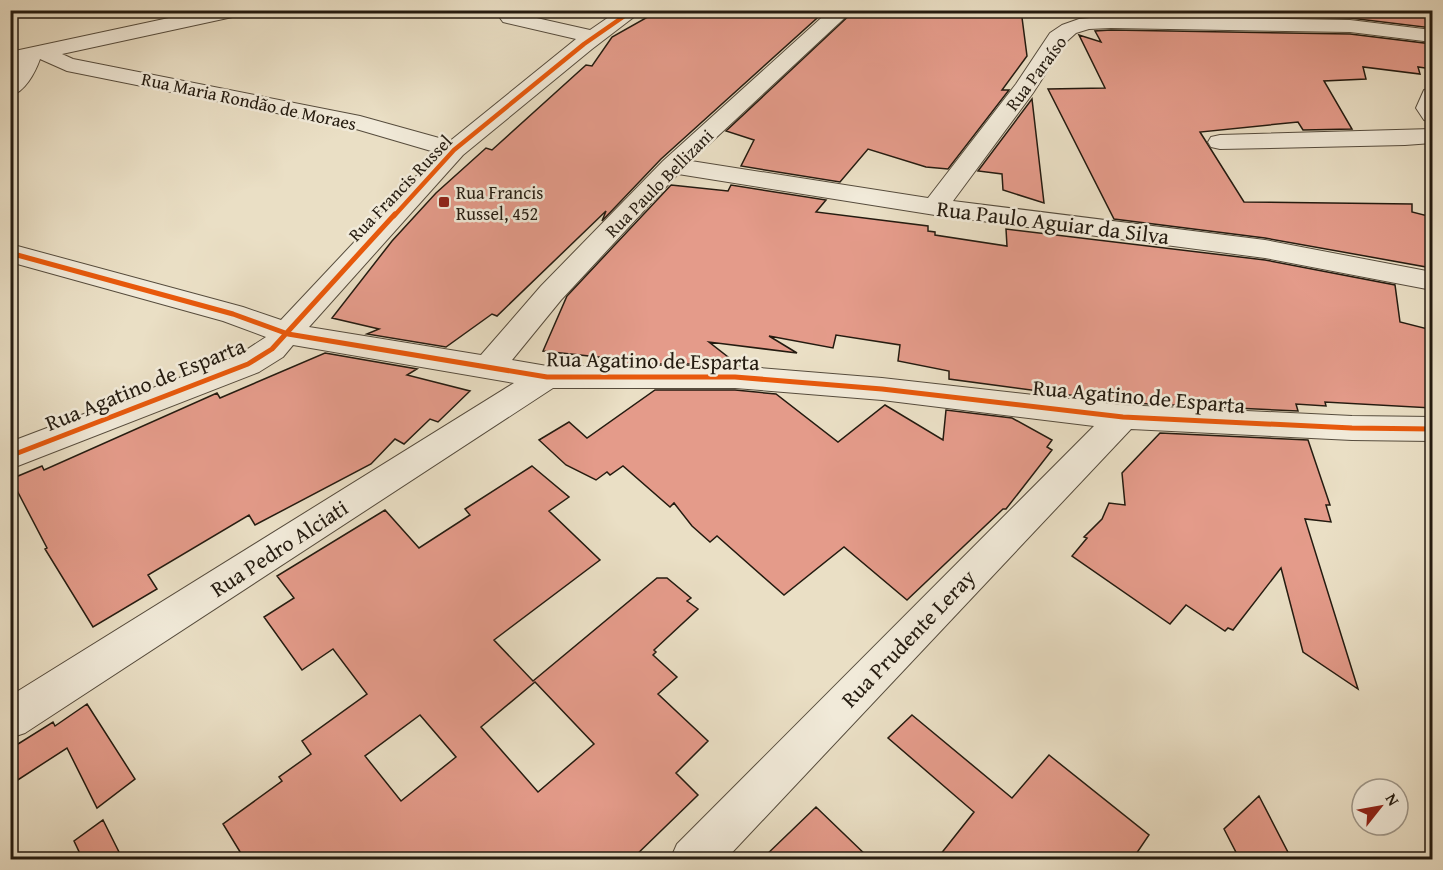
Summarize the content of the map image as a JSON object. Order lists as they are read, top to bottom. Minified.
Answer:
{"streets":{"street":["Rua Paraíso","Rua Maria Rondão de Moraes","Rua Paulo Bellizani","Rua Francis Russel","Rua Paulo Aguiar da Silva","Rua Agatino de Esparta","Rua Pedro Alciati","Rua Prudente Leray"]},"crossings":[["Rua Paraíso","Rua Paulo Aguiar da Silva"],["Rua Maria Rondão de Moraes","Rua Francis Russel"],["Rua Paulo Bellizani","Rua Paulo Aguiar da Silva"],["Rua Paulo Bellizani","Rua Agatino de Esparta"],["Rua Francis Russel","Rua Agatino de Esparta"],["Rua Agatino de Esparta","Rua Pedro Alciati"],["Rua Agatino de Esparta","Rua Prudente Leray"]],"places":{"transit":["Rua Francis Russel, 452"]},"north":"top right"}
